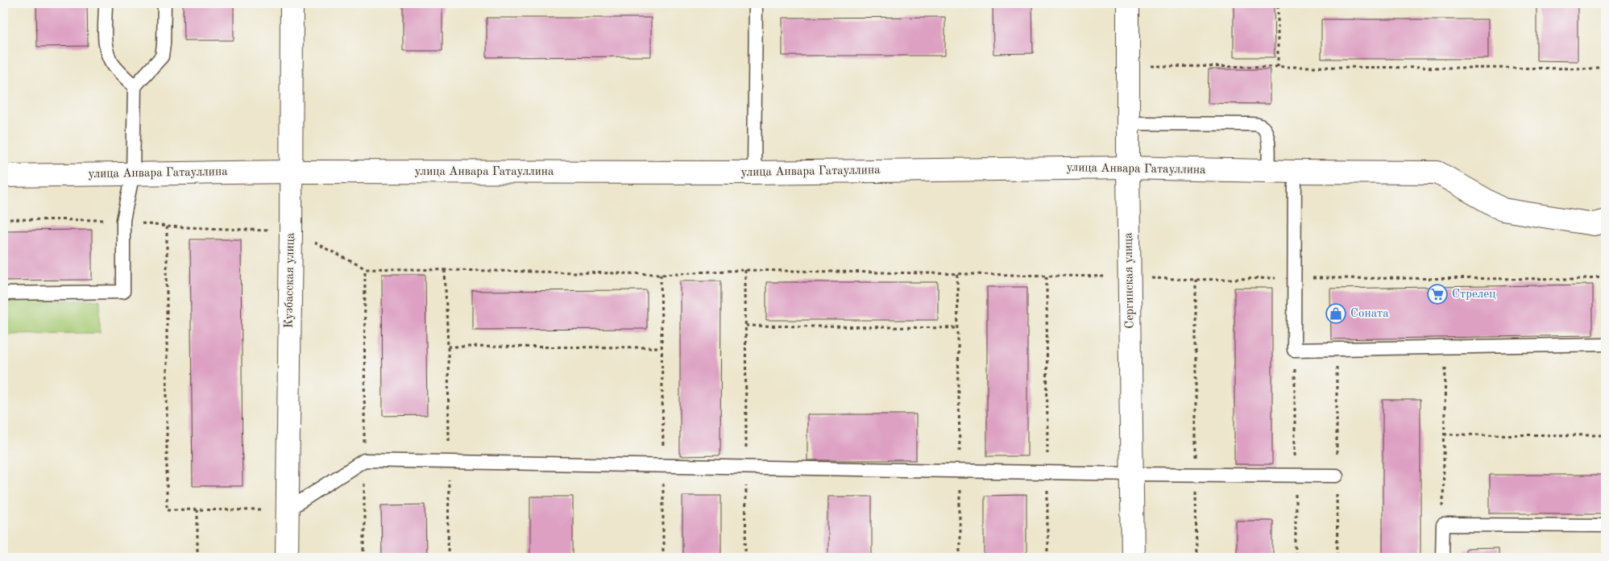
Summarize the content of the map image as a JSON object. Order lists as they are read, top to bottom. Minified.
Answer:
{"streets":{"street":["улица Анвара Гатауллина","Кузбасская улица","Сергинская улица"]},"crossings":[["улица Анвара Гатауллина","Кузбасская улица"],["улица Анвара Гатауллина","Сергинская улица"]],"places":{"supermarket":["Стрелец"],"shop":["Соната"]}}
